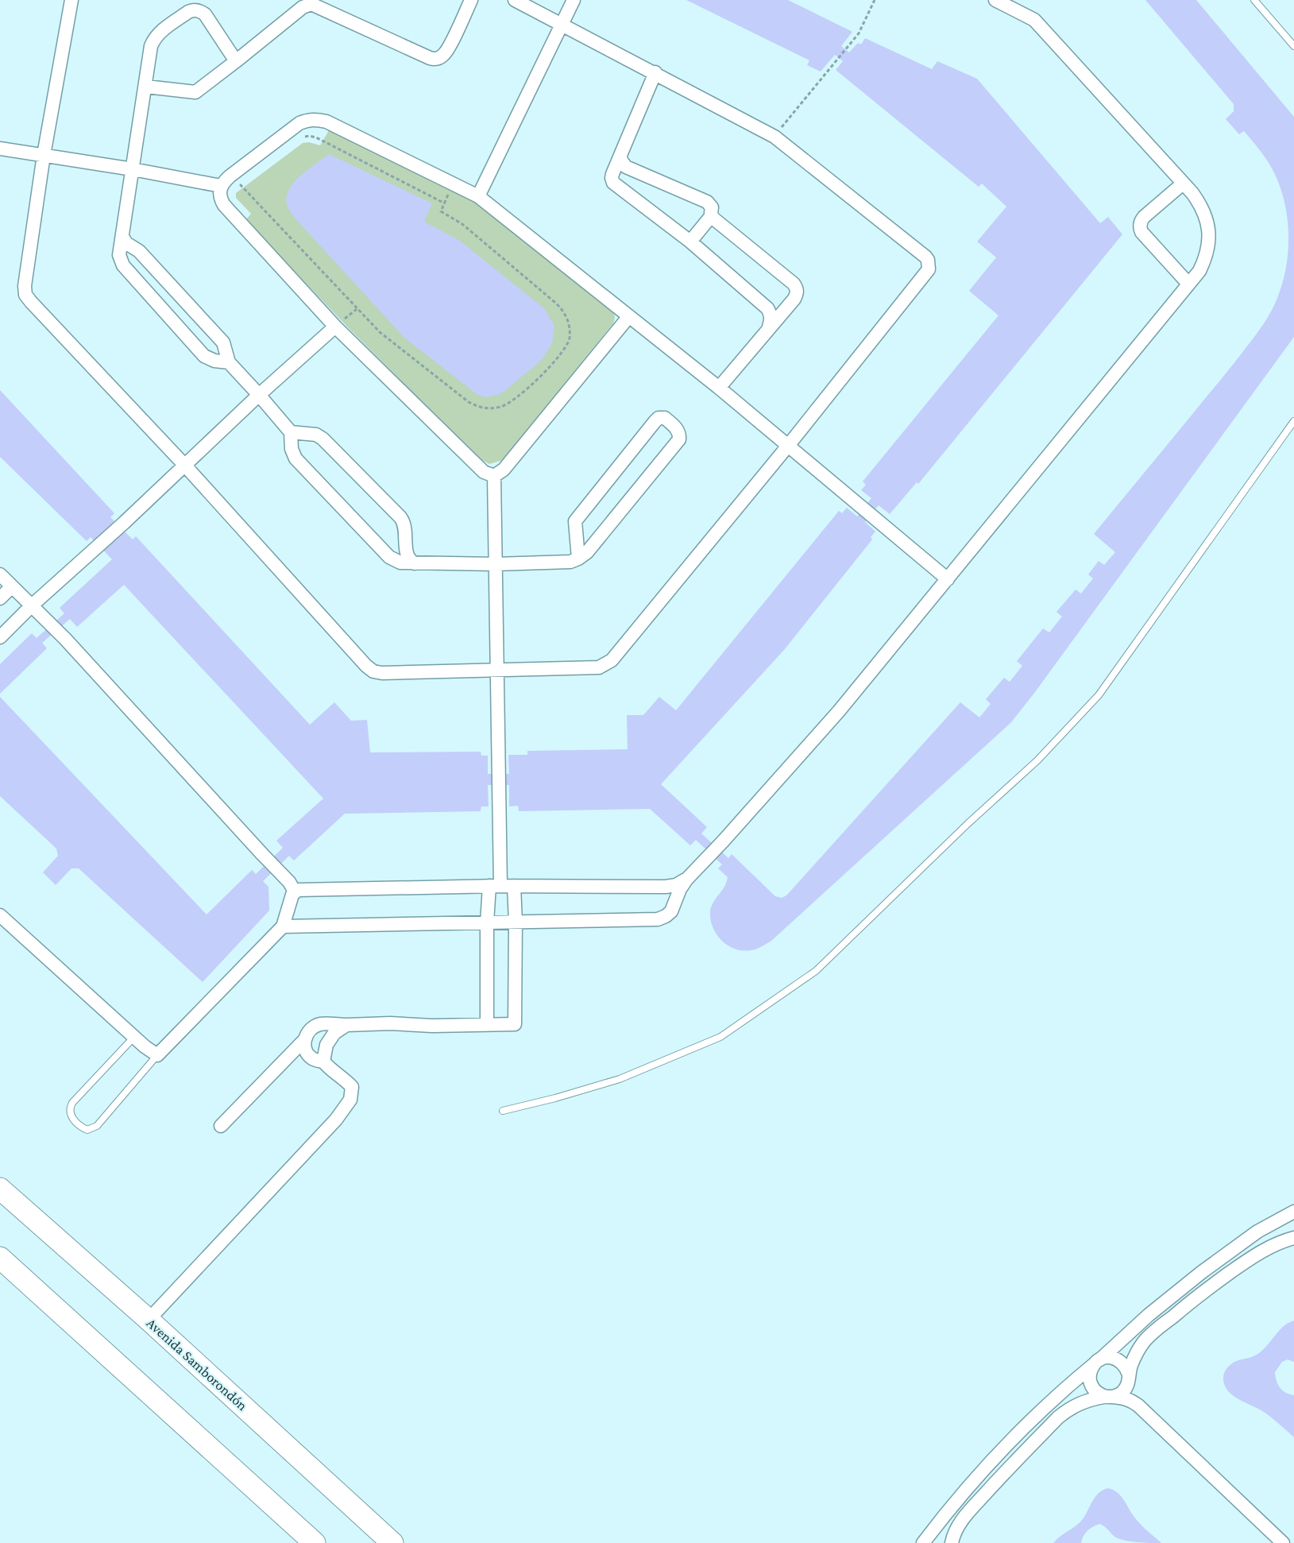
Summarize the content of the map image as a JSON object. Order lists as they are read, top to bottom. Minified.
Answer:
{"streets":{"highway":["Avenida Samborondón"]}}
